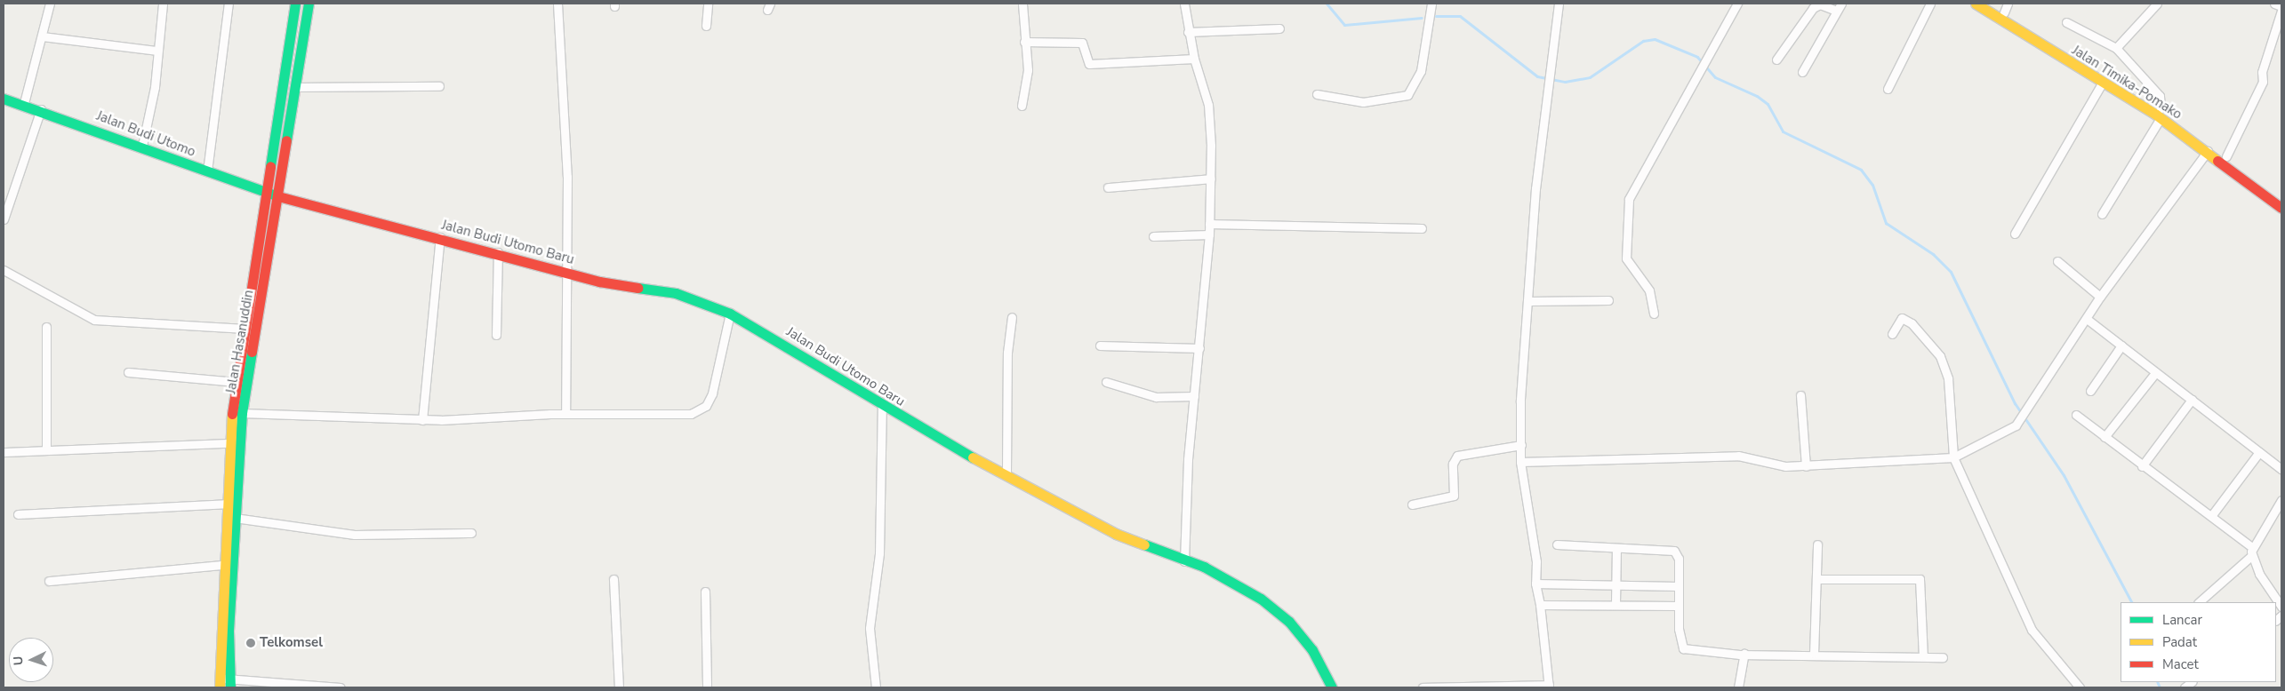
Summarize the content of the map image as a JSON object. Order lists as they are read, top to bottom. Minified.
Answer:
{"streets":{"main road":["Jalan Timika-Pomako","Jalan Budi Utomo","Jalan Budi Utomo Baru","Jalan Hasanuddin"]},"crossings":[["Jalan Budi Utomo","Jalan Budi Utomo Baru"],["Jalan Budi Utomo","Jalan Hasanuddin"],["Jalan Budi Utomo Baru","Jalan Hasanuddin"]],"places":["Telkomsel"],"legend":["Lancar","Padat","Macet"],"north":"left"}
